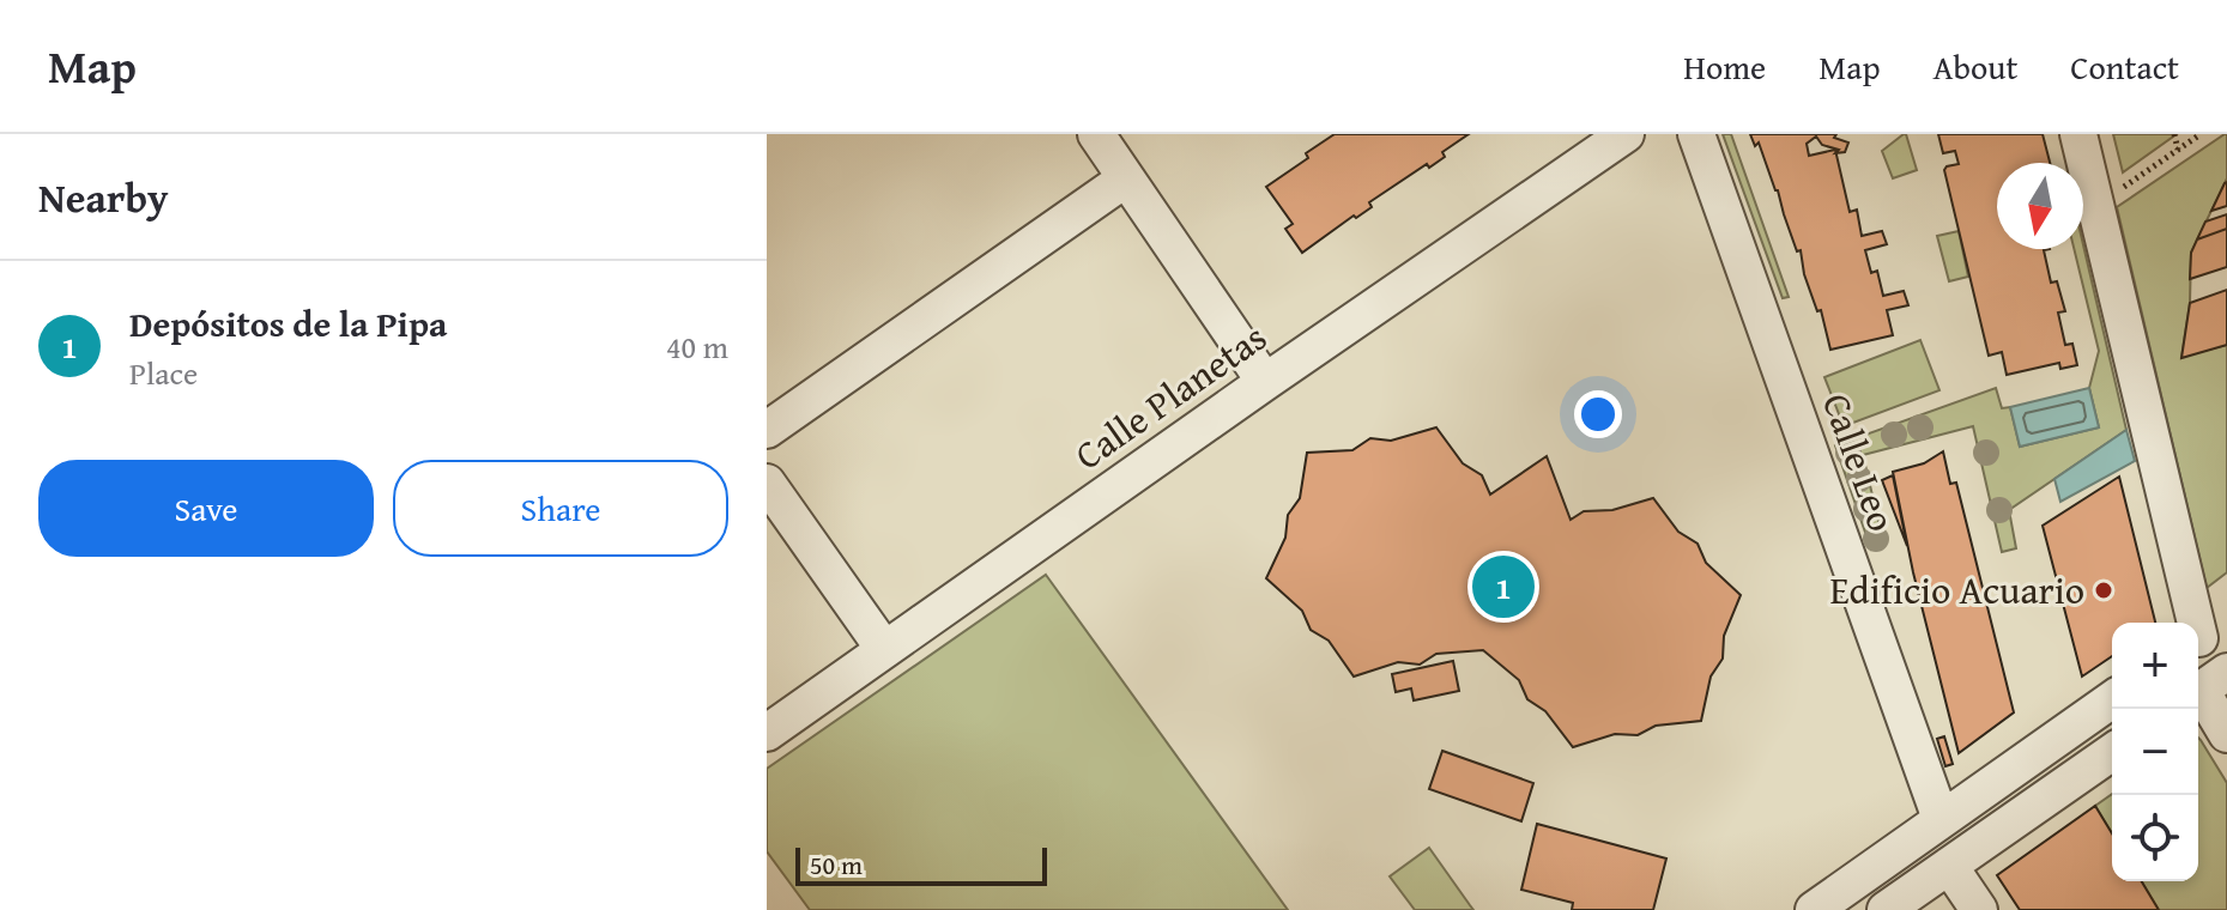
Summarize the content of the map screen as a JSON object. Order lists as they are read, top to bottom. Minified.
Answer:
{"streets":{"street":["Calle Planetas","Calle Leo"]},"places":["Edificio Acuario"],"scale_bar":"50 m","north":"bottom","page":{"header":"Map","nav":["Home","Map","About","Contact"],"heading":"Nearby","list":[{"mark":"1","name":"Depósitos de la Pipa","note":"Place","value":"40 m"}],"buttons":["Save","Share"],"pins":"1","map_buttons":["+","−"],"scale":"50 m"}}
